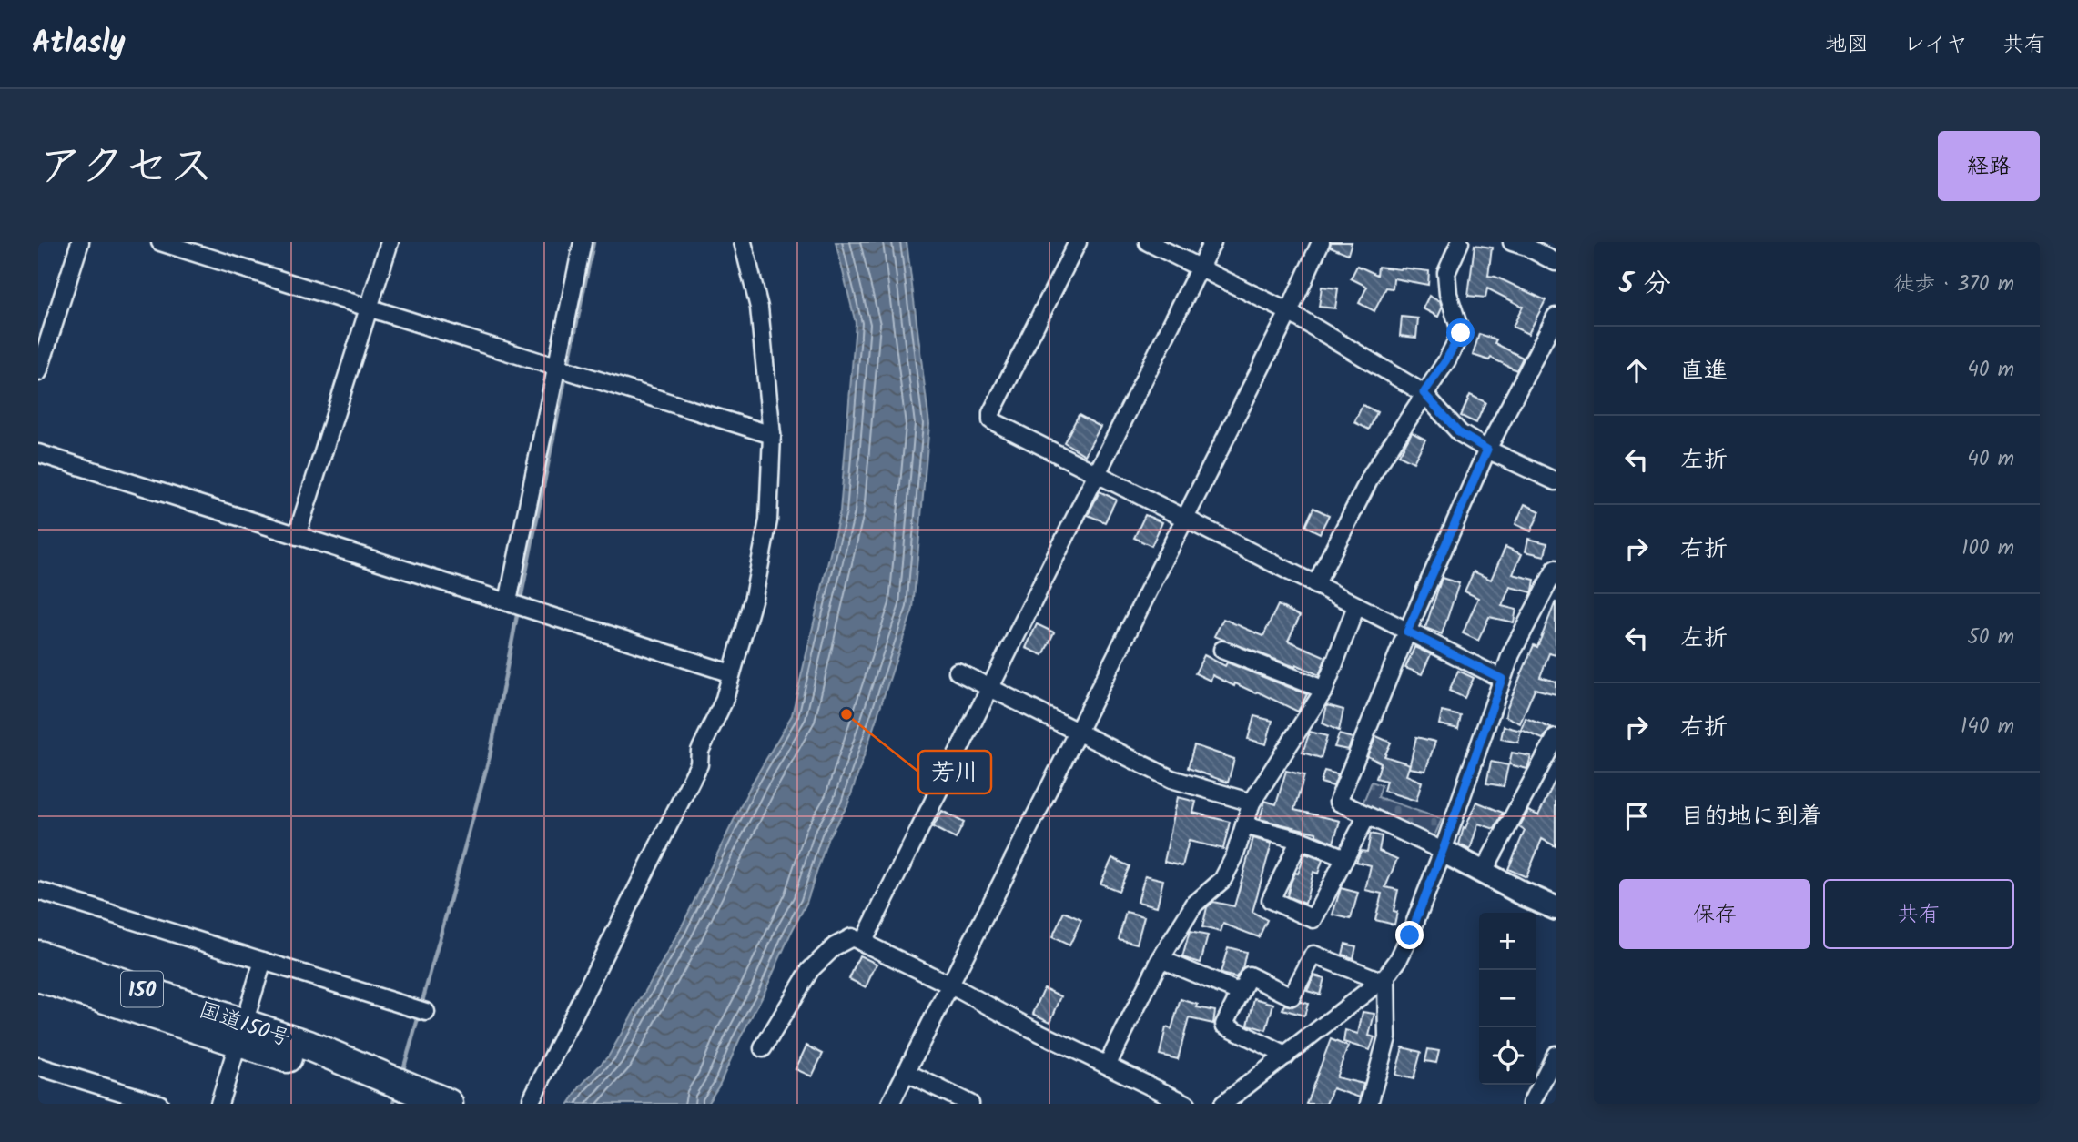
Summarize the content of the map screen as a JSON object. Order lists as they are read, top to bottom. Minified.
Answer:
{"streets":{"highway":["150","国道150号"]},"places":["芳川"],"page":{"header":"Atlasly","nav":["地図","レイヤ","共有"],"title":"アクセス","buttons":["経路",["保存","共有"]],"heading":["5 分","徒歩 · 370 m"],"list":[["直進","40 m"],["左折","40 m"],["右折","100 m"],["左折","50 m"],["右折","140 m"],"目的地に到着"],"map_buttons":["+","−"]}}
